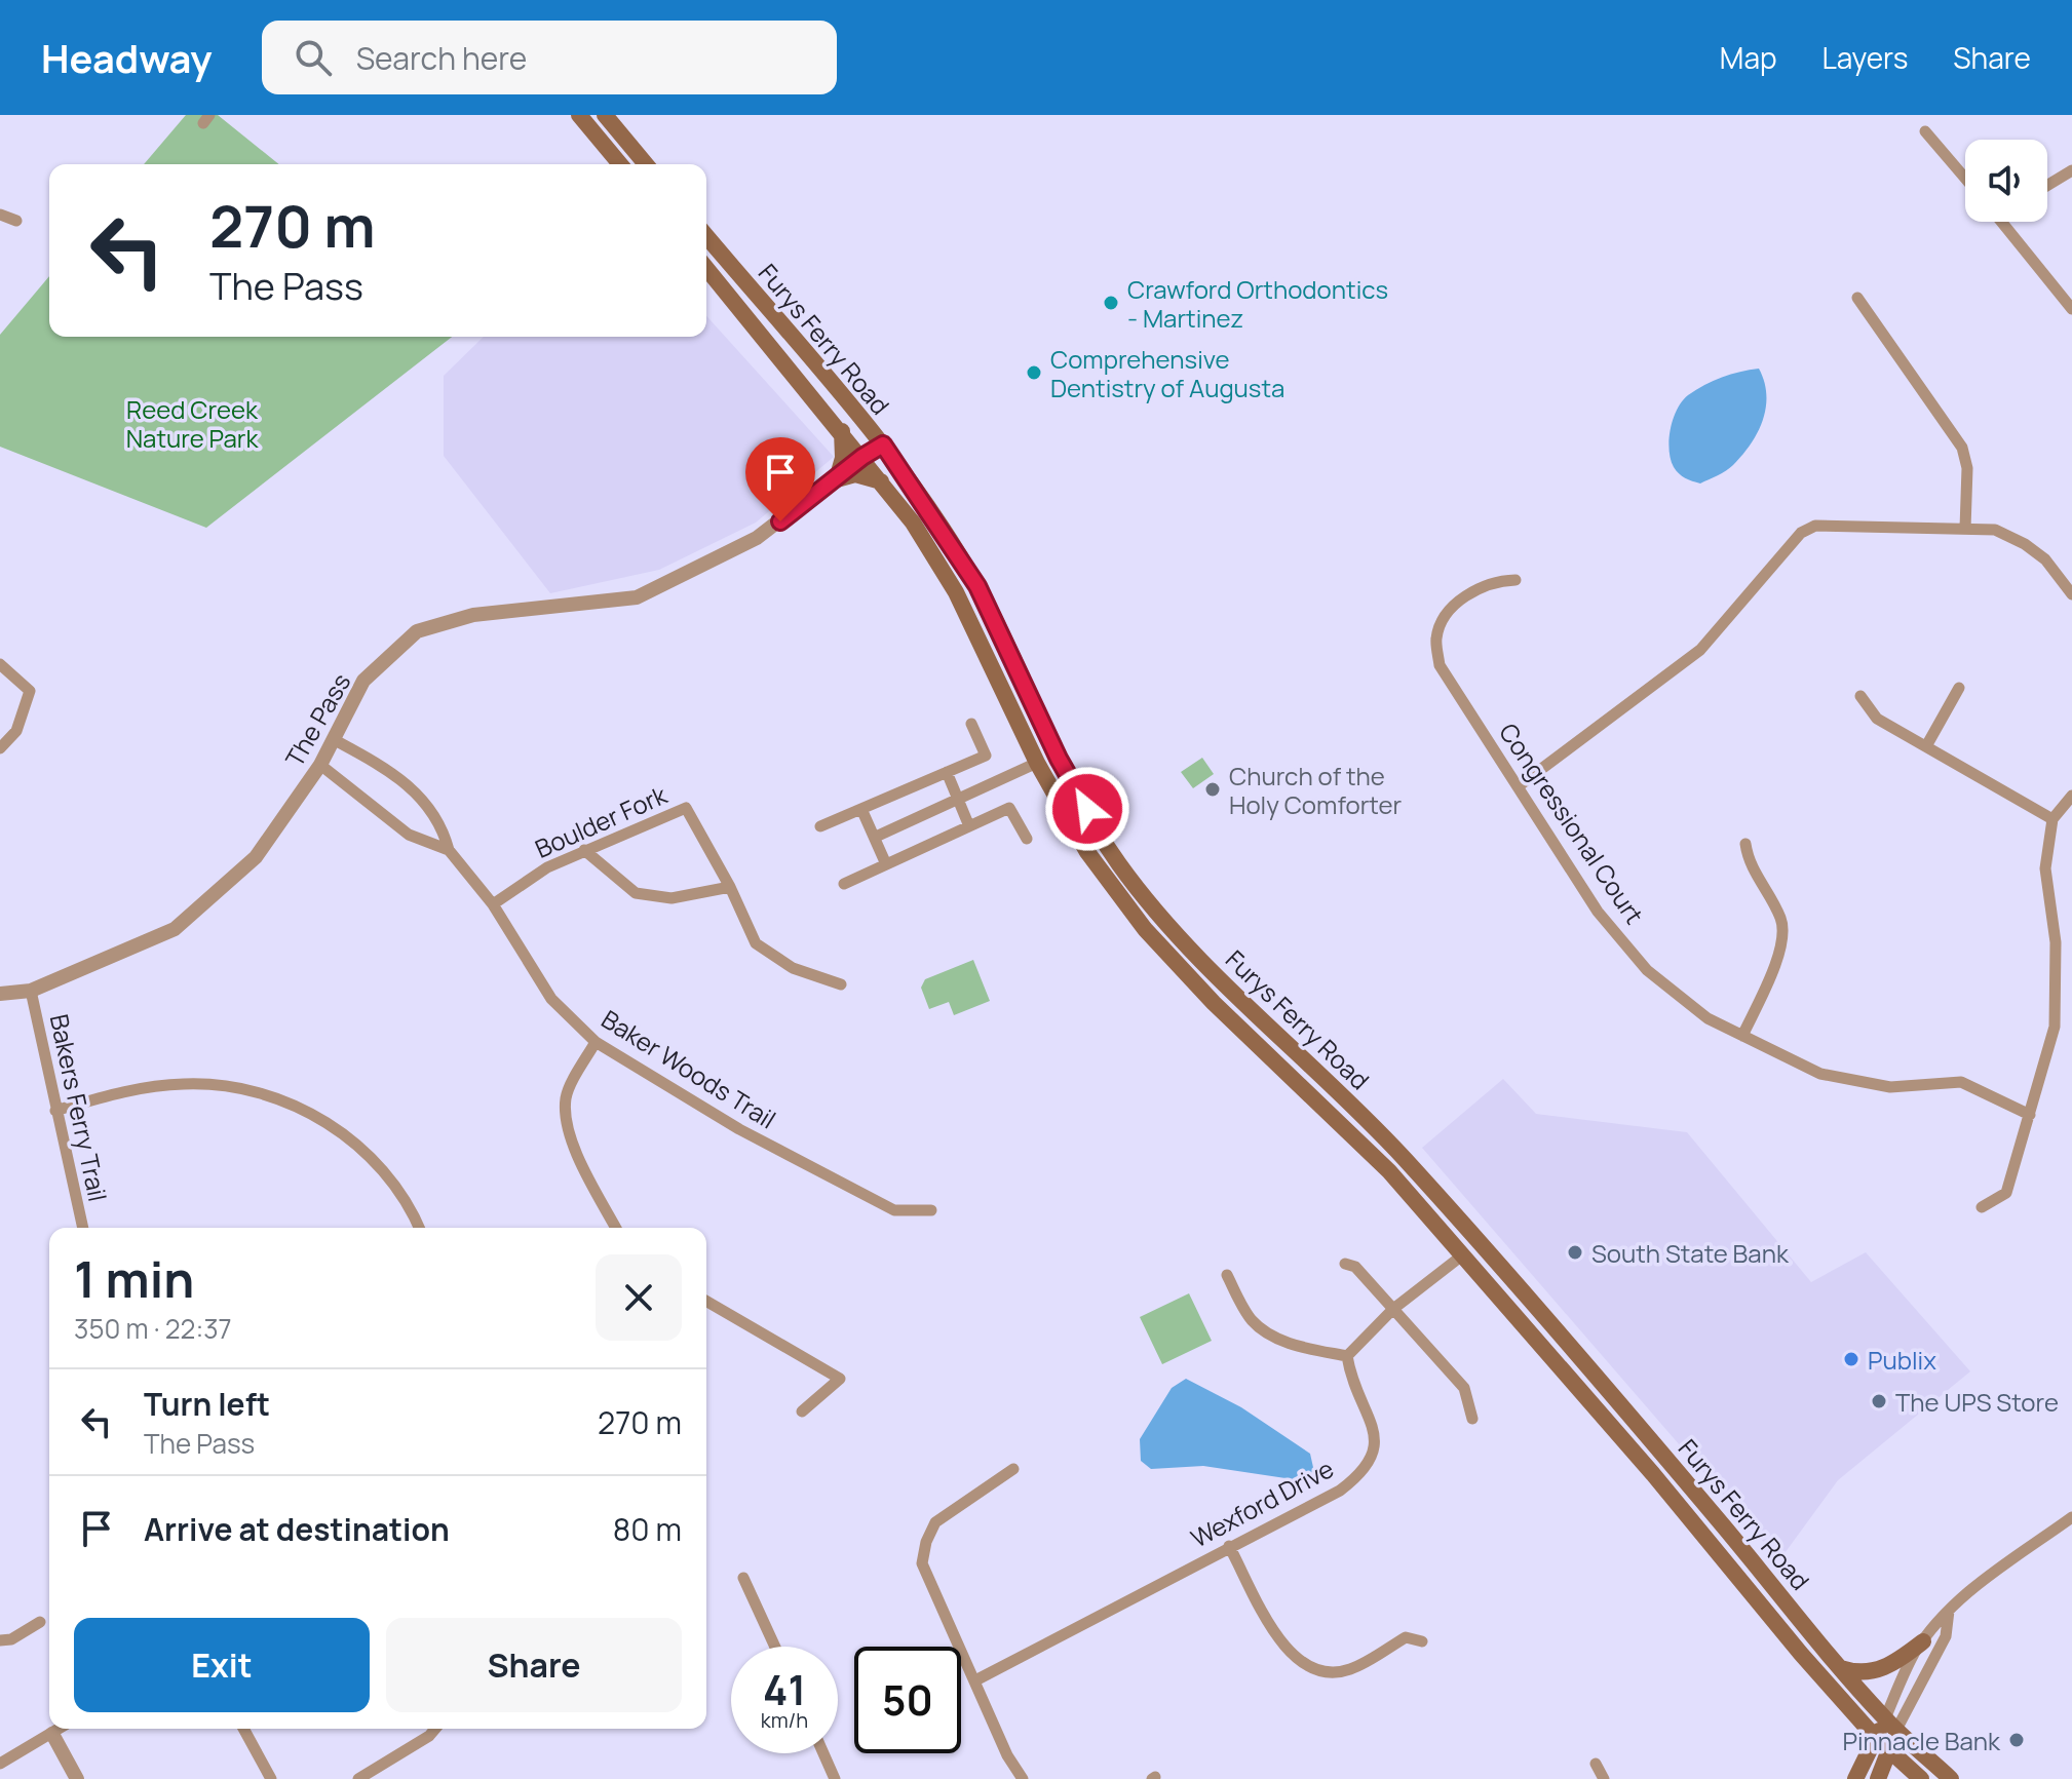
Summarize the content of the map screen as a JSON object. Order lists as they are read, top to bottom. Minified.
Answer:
{"streets":{"main road":["Furys Ferry Road"],"street":["The Pass","Boulder Fork","Congressional Court","Baker Woods Trail","Bakers Ferry Trail","Wexford Drive"]},"crossings":[["Furys Ferry Road","The Pass"],["The Pass","Baker Woods Trail"],["The Pass","Bakers Ferry Trail"],["Boulder Fork","Baker Woods Trail"]],"parks":["Reed Creek Nature Park"],"places":["Crawford Orthodontics - Martinez","Comprehensive Dentistry of Augusta","Church of the Holy Comforter","South State Bank","Publix","The UPS Store","Pinnacle Bank"],"page":{"header":"Headway","search":"Search here","nav":["Map","Layers","Share"],"turn":["270 m","The Pass"],"heading":["1 min","350 m · 22:37"],"list":[{"name":"Turn left","note":"The Pass","value":"270 m"},{"name":"Arrive at destination","value":"80 m"}],"buttons":["Exit","Share"],"speed":"41 km/h","limit":"50"}}
